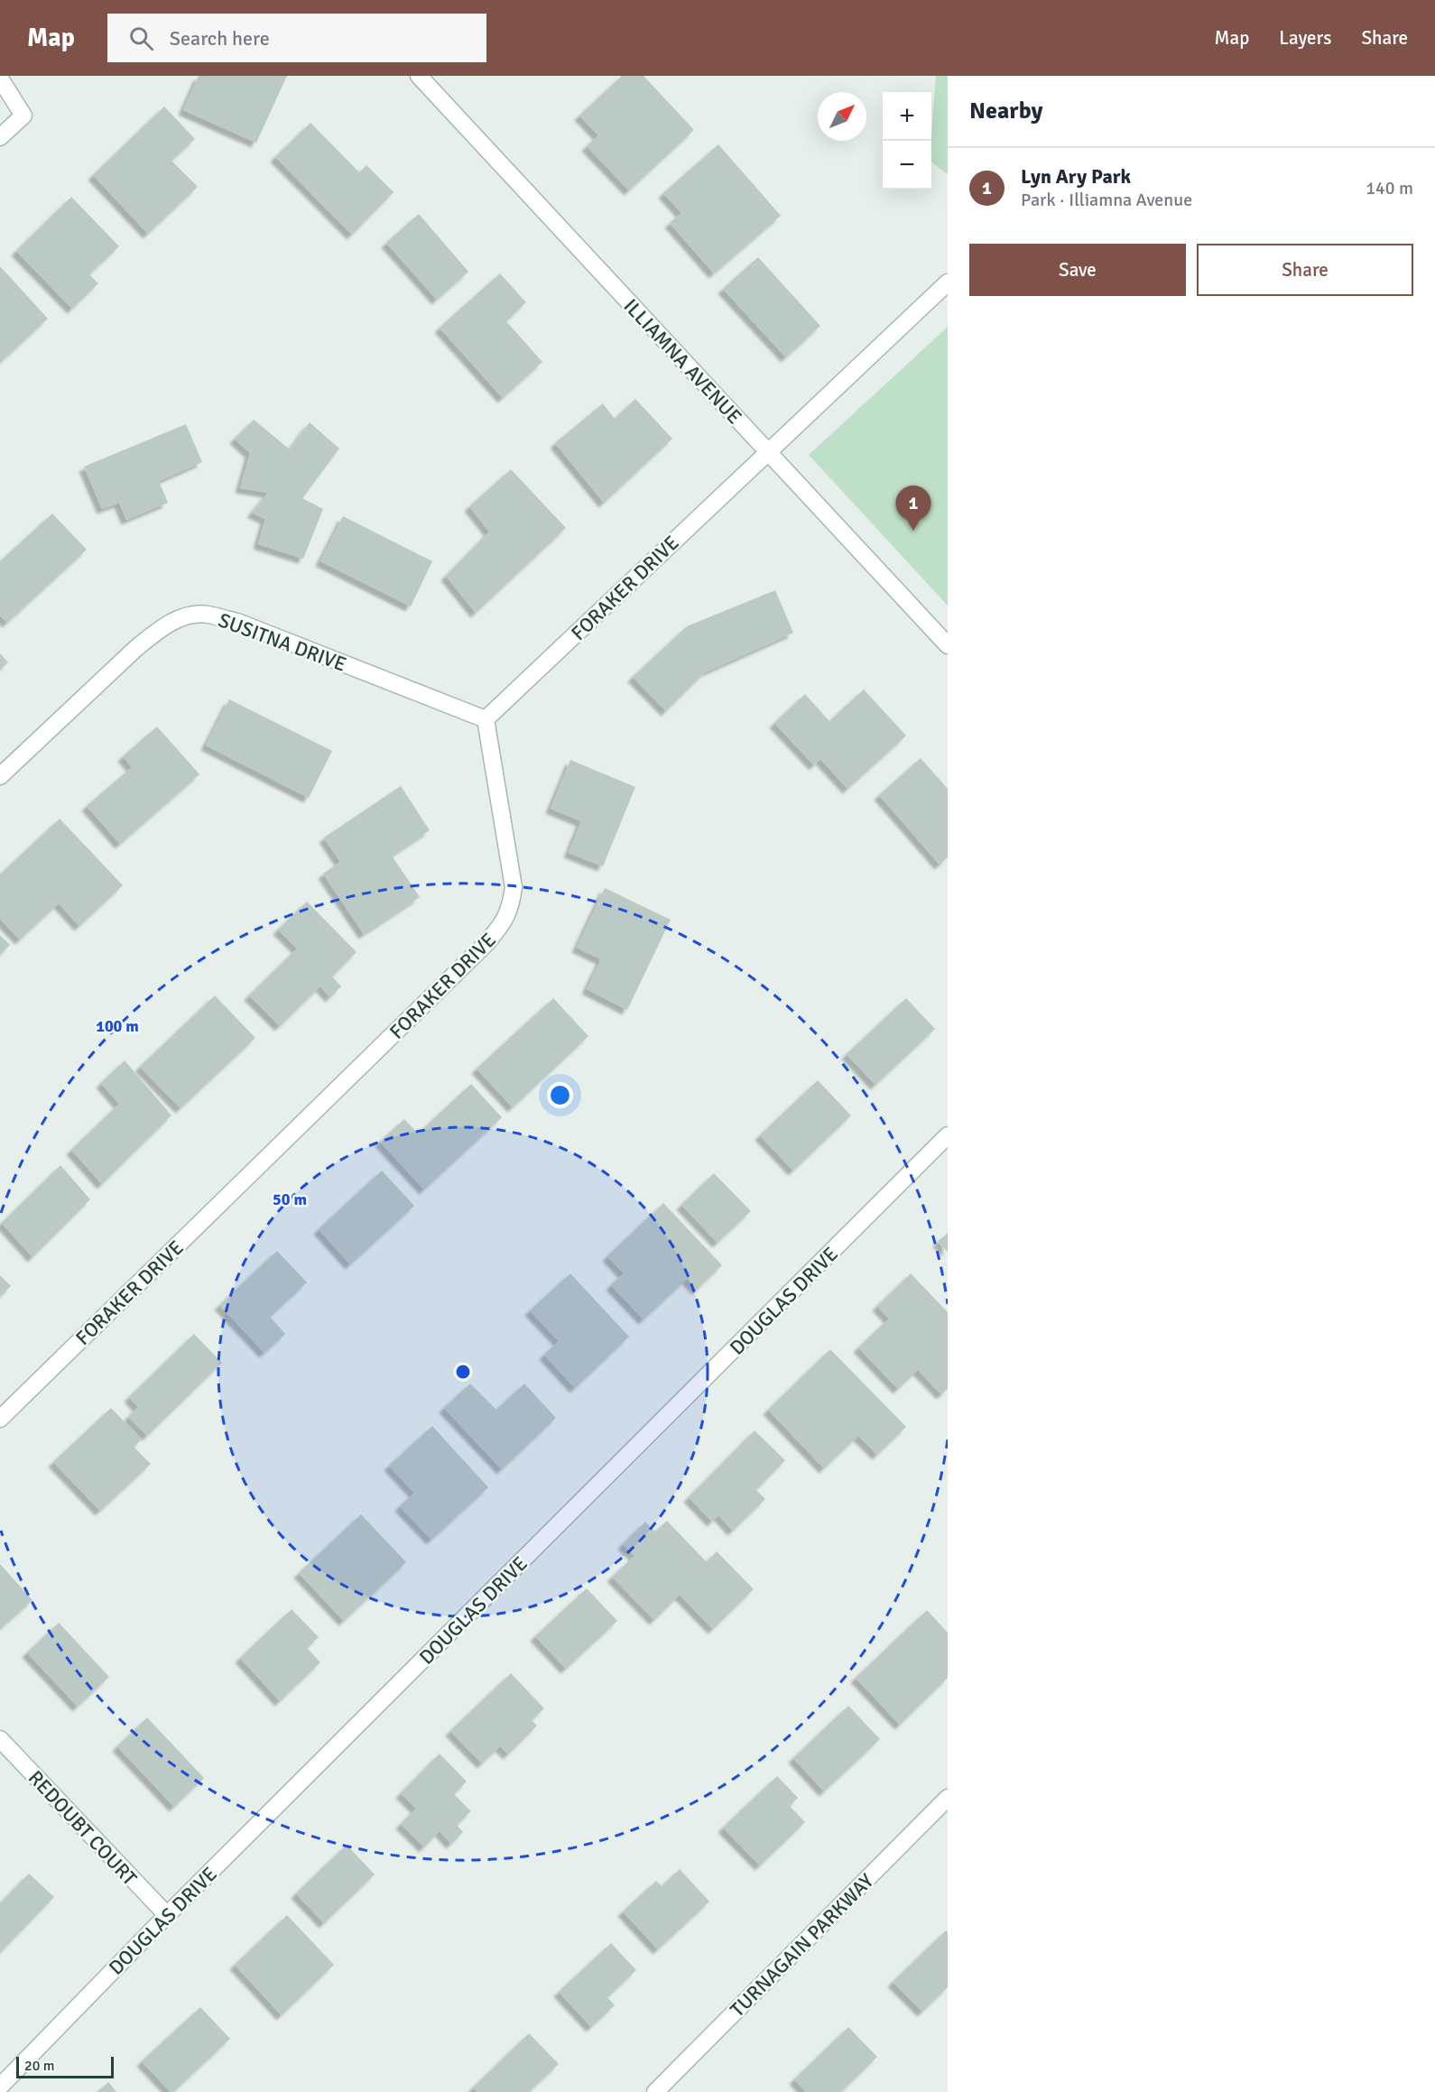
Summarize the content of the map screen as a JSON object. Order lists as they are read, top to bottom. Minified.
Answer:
{"streets":{"street":["ILLIAMNA AVENUE","FORAKER DRIVE","SUSITNA DRIVE","DOUGLAS DRIVE","REDOUBT COURT","TURNAGAIN PARKWAY"]},"crossings":[["ILLIAMNA AVENUE","FORAKER DRIVE"],["FORAKER DRIVE","SUSITNA DRIVE"],["DOUGLAS DRIVE","REDOUBT COURT"]],"scale_bar":"20 m","north":"top right","page":{"header":"Map","search":"Search here","nav":["Map","Layers","Share"],"heading":"Nearby","map_buttons":["+","−"],"list":[{"mark":"1","name":"Lyn Ary Park","note":"Park · Illiamna Avenue","value":"140 m"}],"buttons":["Save","Share"],"pins":"1","scale":"20 m"},"rings":["100 m","50 m"]}
